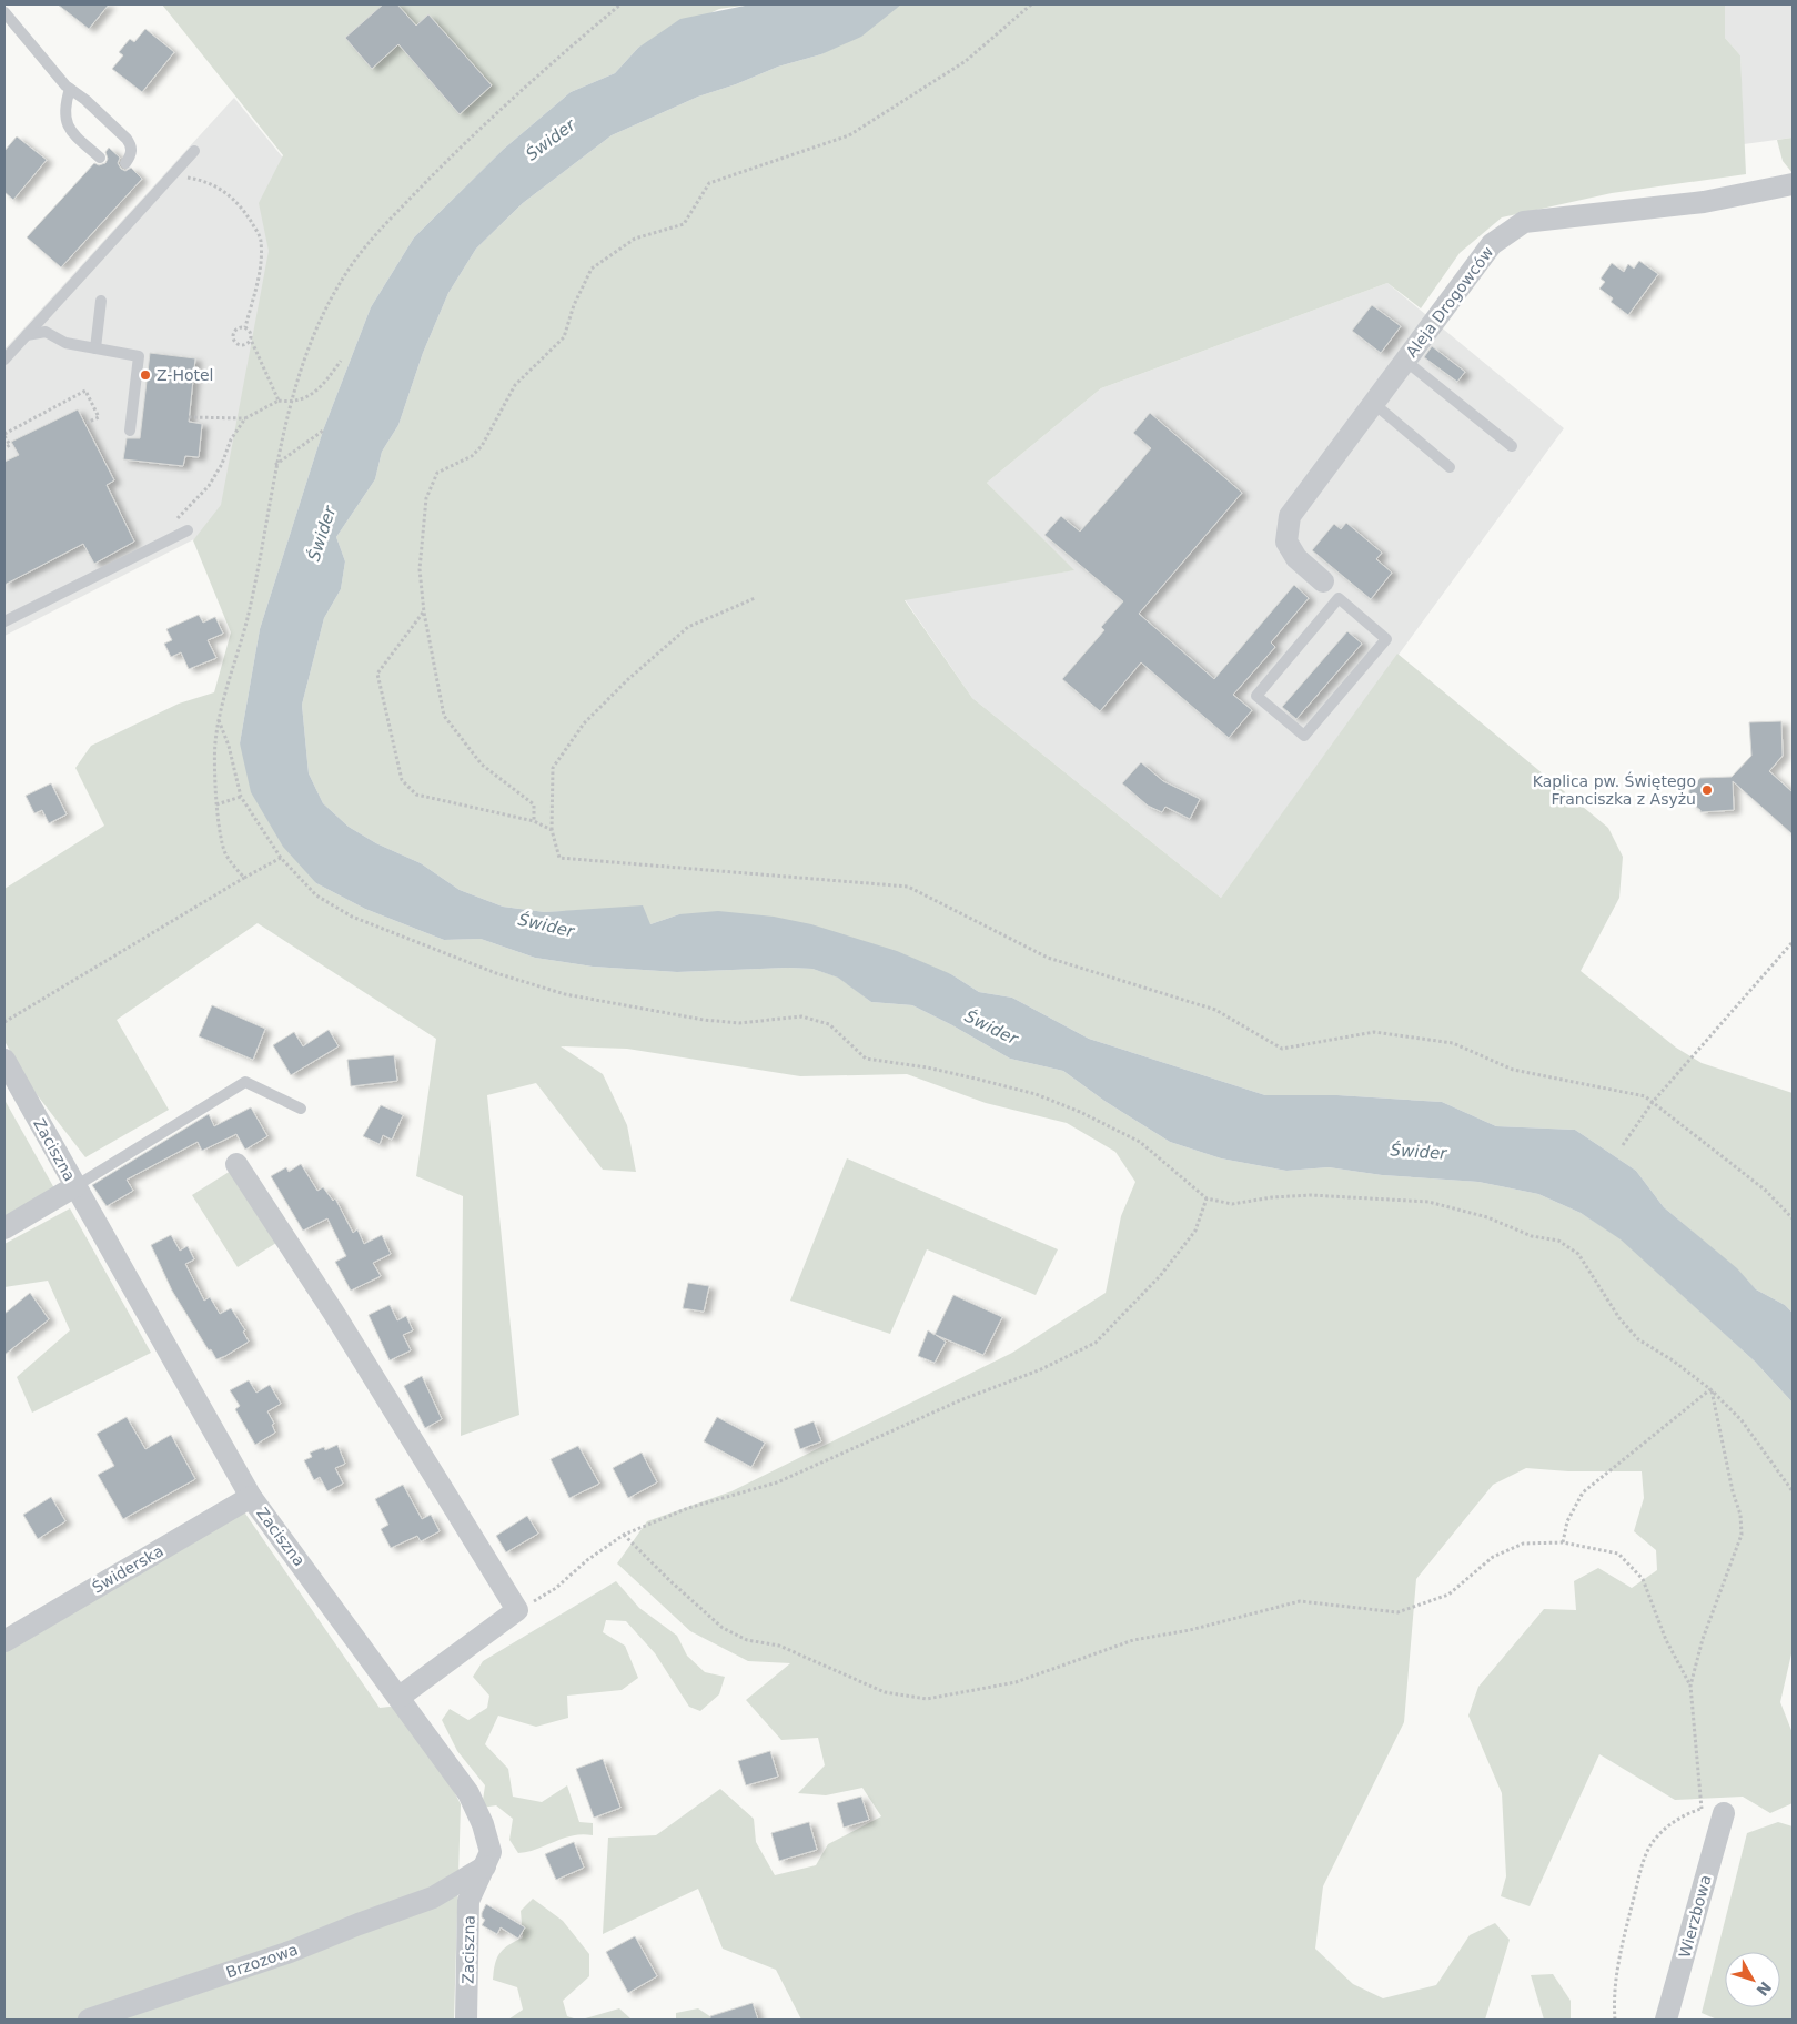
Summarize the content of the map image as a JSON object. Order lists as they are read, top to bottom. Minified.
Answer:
{"streets":{"street":["Aleja Drogowców","Zaciszna","Świderska","Wierzbowa","Brzozowa"]},"crossings":[["Zaciszna","Świderska"],["Zaciszna","Brzozowa"]],"water":["Świder"],"places":["Z-Hotel","Kaplica pw. Świętego Franciszka z Asyżu"],"north":"bottom right"}
